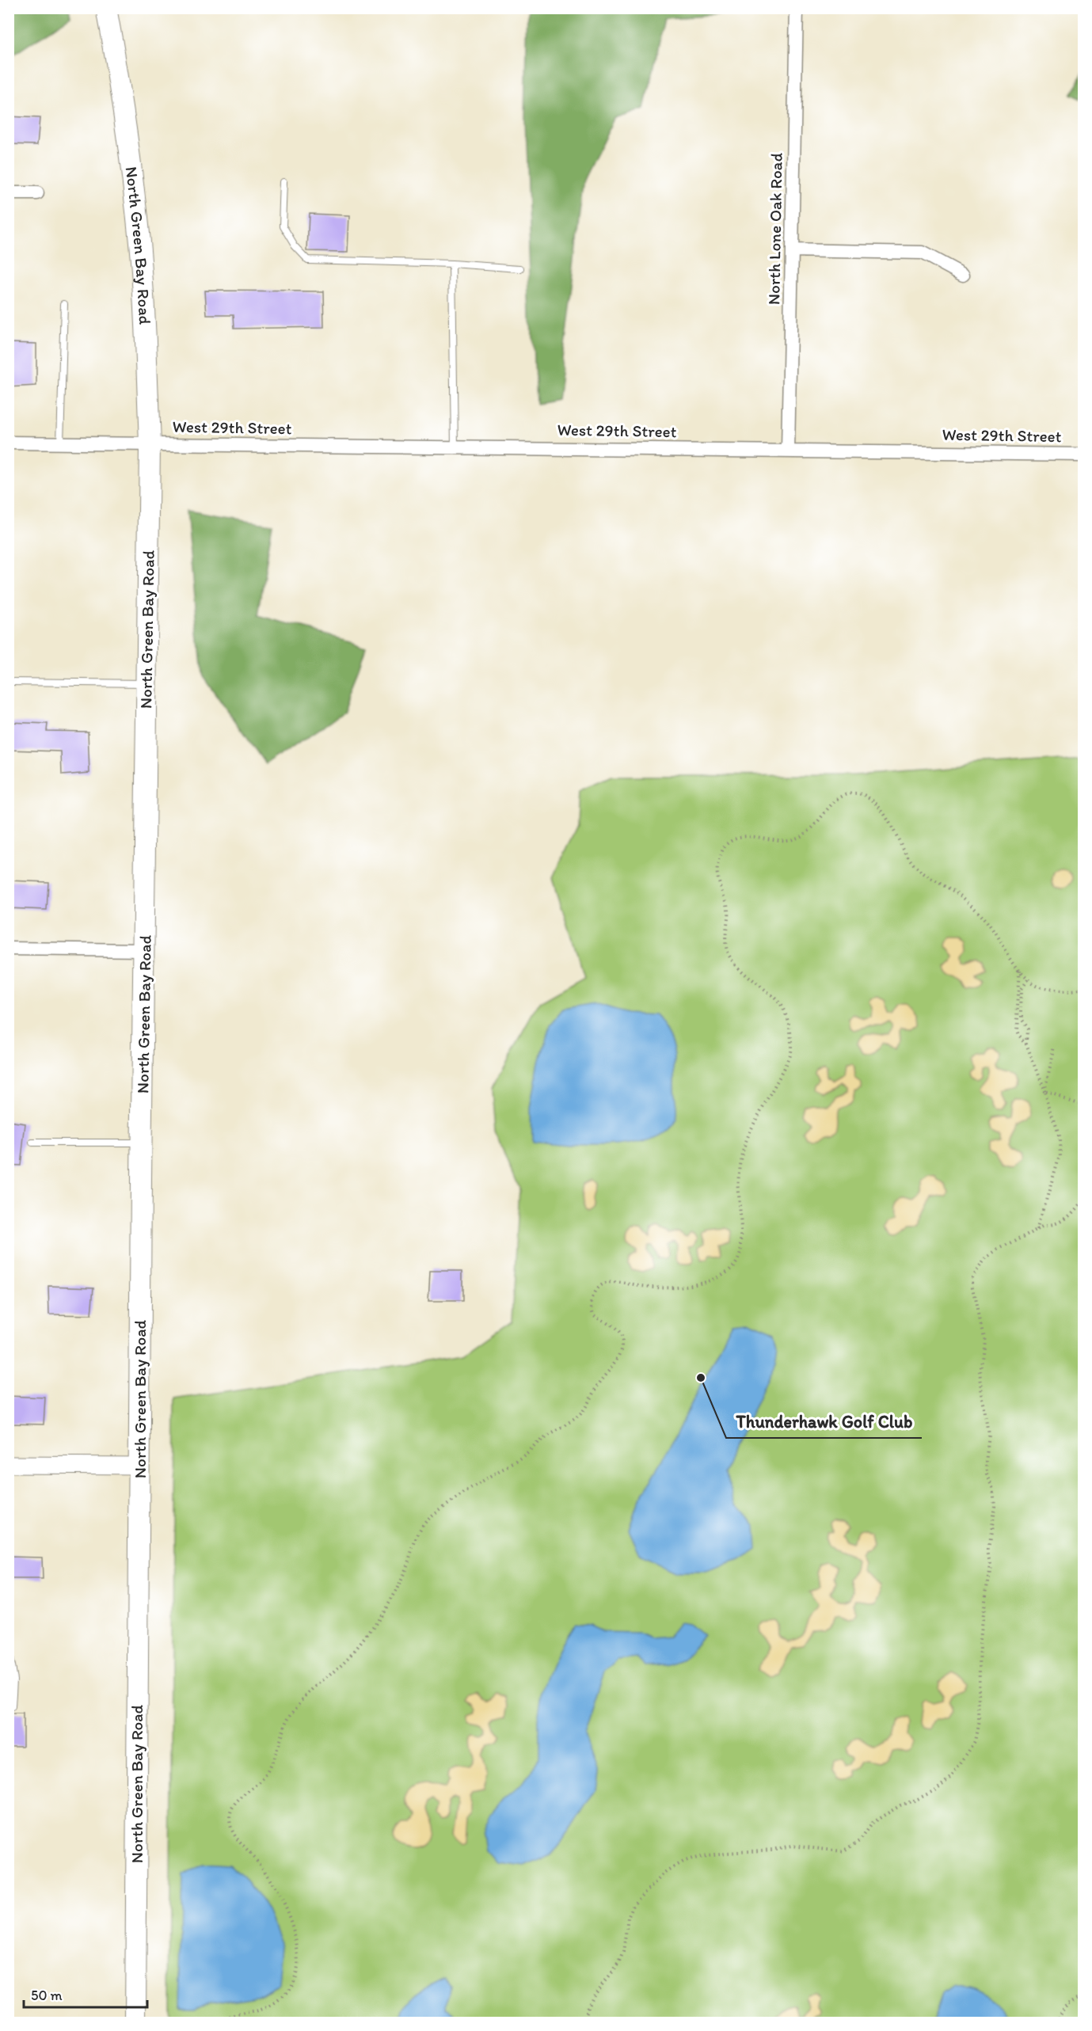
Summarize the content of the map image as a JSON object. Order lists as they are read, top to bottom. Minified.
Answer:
{"streets":{"main road":["North Green Bay Road"],"street":["North Lone Oak Road","West 29th Street"]},"crossings":[["North Lone Oak Road","West 29th Street"],["North Green Bay Road","West 29th Street"]],"places":["Thunderhawk Golf Club"],"scale_bar":"50 m"}
